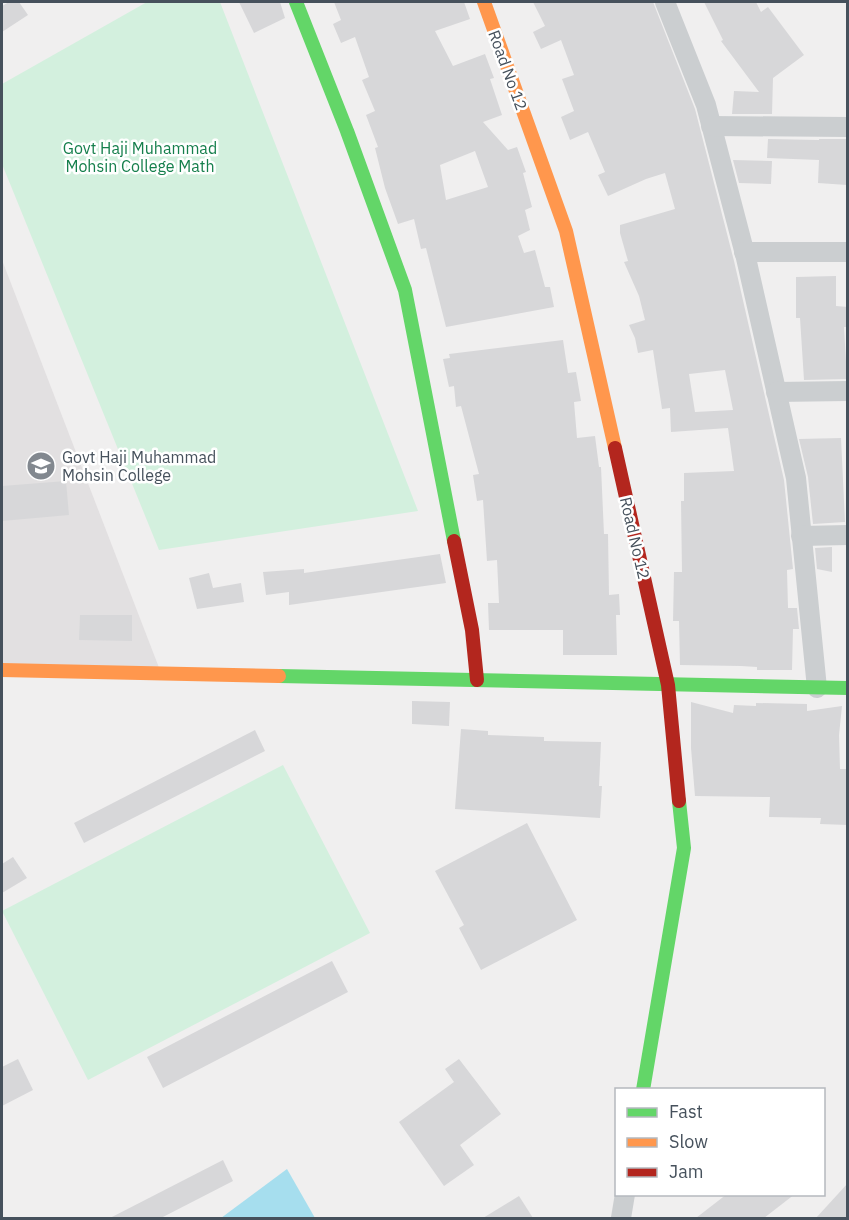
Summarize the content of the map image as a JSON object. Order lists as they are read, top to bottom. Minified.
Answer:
{"streets":{"street":["Road No 12"]},"parks":["Govt Haji Muhammad Mohsin College Math"],"places":{"school or university":["Govt Haji Muhammad Mohsin College"]},"legend":["Fast","Slow","Jam"]}
